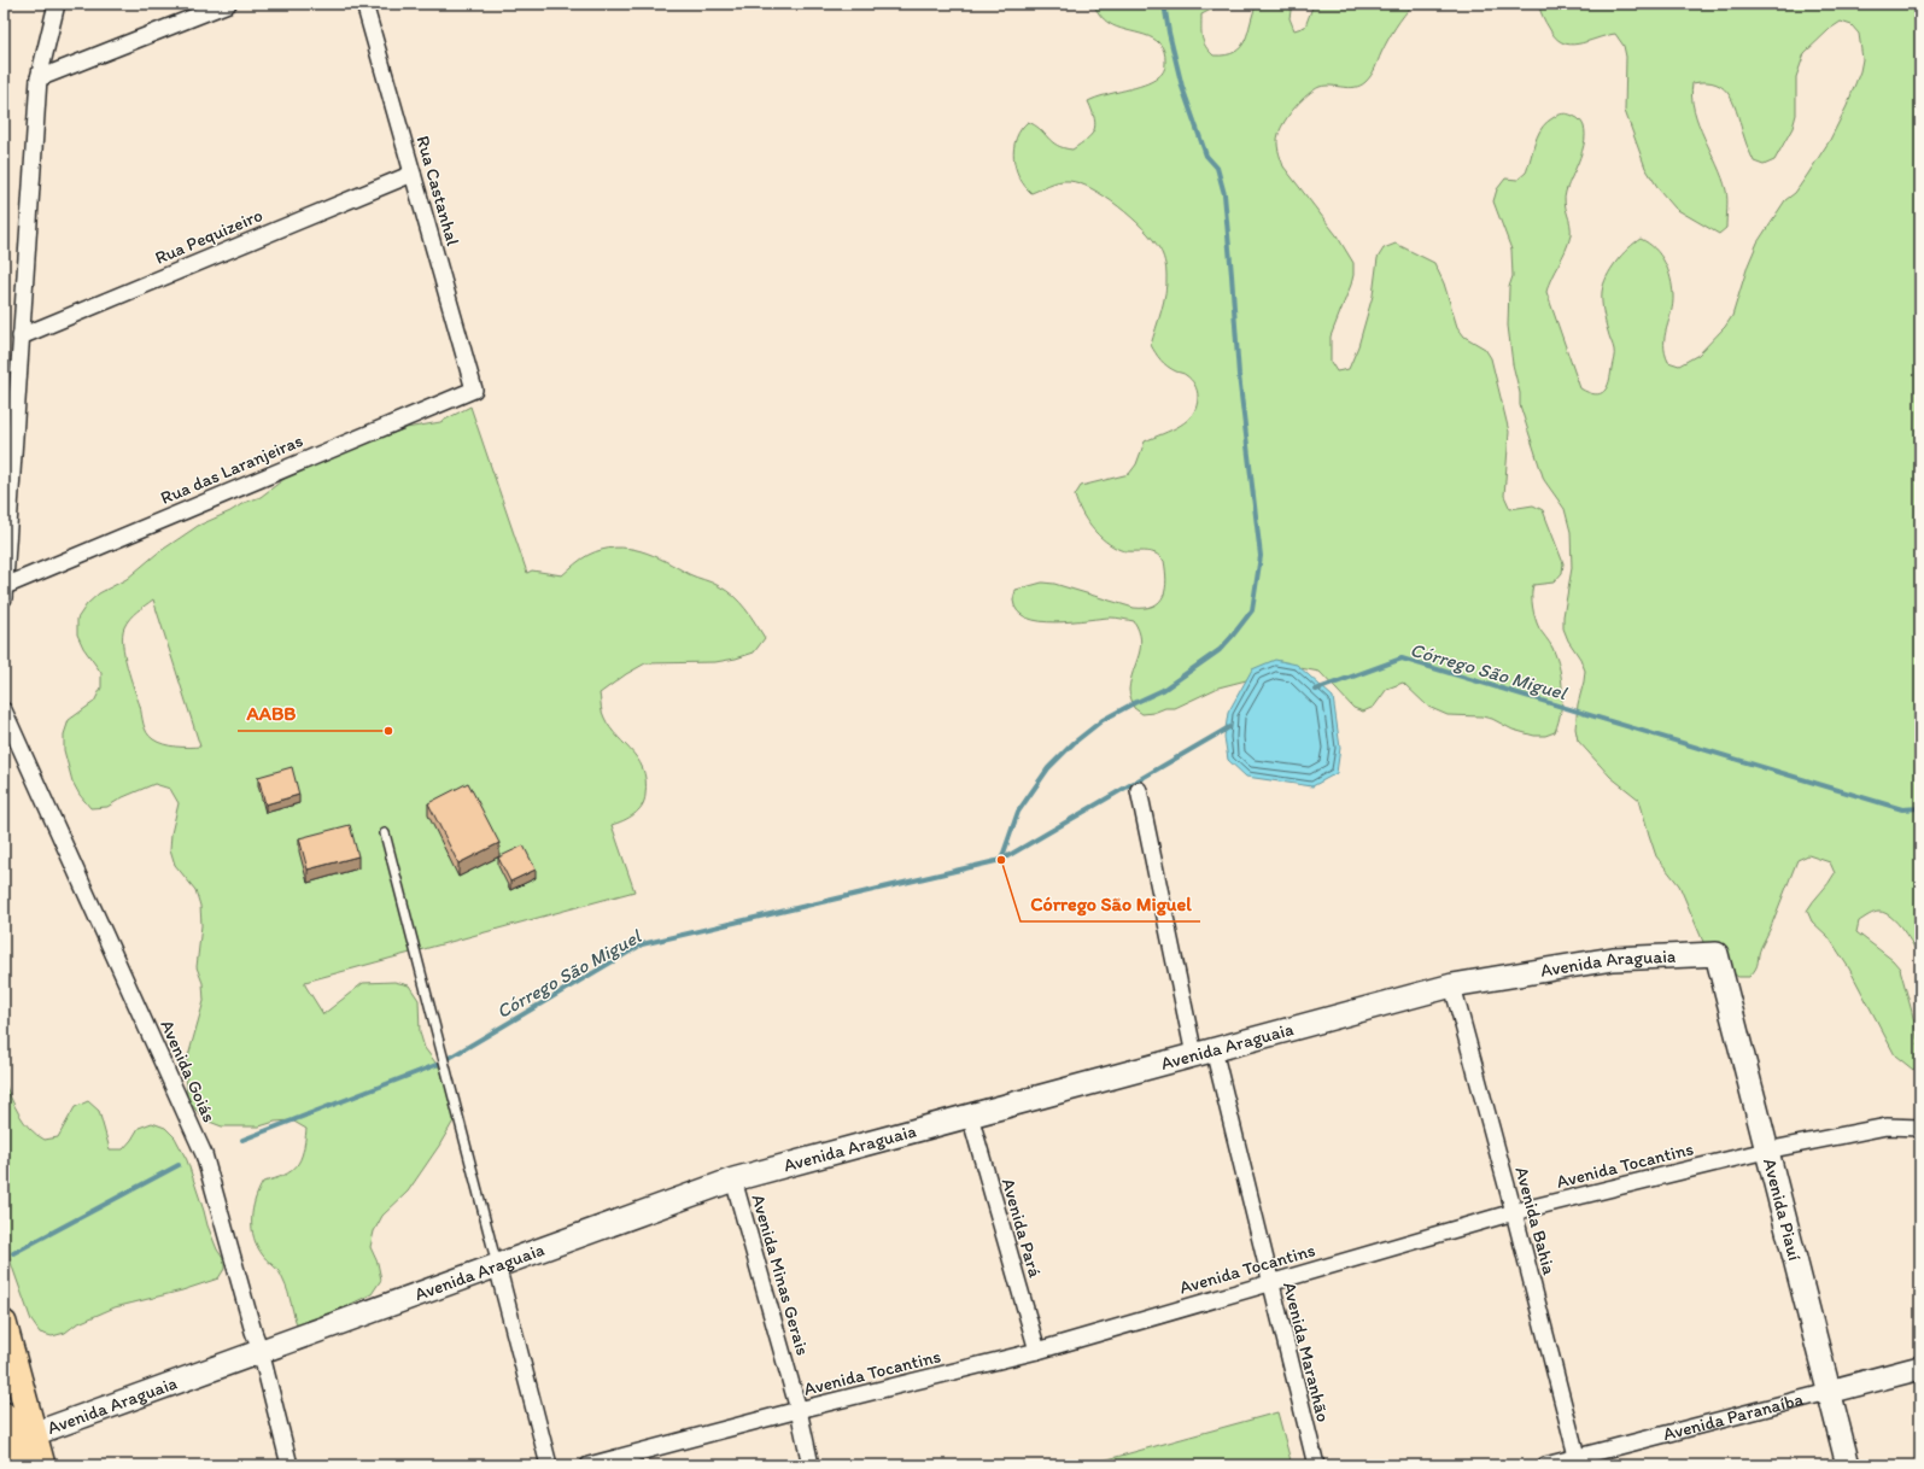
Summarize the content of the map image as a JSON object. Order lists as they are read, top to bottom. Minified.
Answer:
{"streets":{"street":["Rua Castanhal","Rua Pequizeiro","Rua das Laranjeiras","Avenida Araguaia","Avenida Goiás","Avenida Tocantins","Avenida Piauí","Avenida Bahia","Avenida Pará","Avenida Minas Gerais","Avenida Maranhão","Avenida Paranaíba"]},"crossings":[["Rua Castanhal","Rua Pequizeiro"],["Rua Castanhal","Rua das Laranjeiras"],["Avenida Araguaia","Avenida Goiás"],["Avenida Araguaia","Avenida Piauí"],["Avenida Araguaia","Avenida Bahia"],["Avenida Araguaia","Avenida Pará"],["Avenida Araguaia","Avenida Minas Gerais"],["Avenida Araguaia","Avenida Maranhão"],["Avenida Tocantins","Avenida Piauí"],["Avenida Tocantins","Avenida Bahia"],["Avenida Tocantins","Avenida Pará"],["Avenida Tocantins","Avenida Minas Gerais"],["Avenida Tocantins","Avenida Maranhão"],["Avenida Piauí","Avenida Paranaíba"],["Avenida Bahia","Avenida Paranaíba"]],"water":["Córrego São Miguel"],"places":["AABB","Córrego São Miguel"]}
